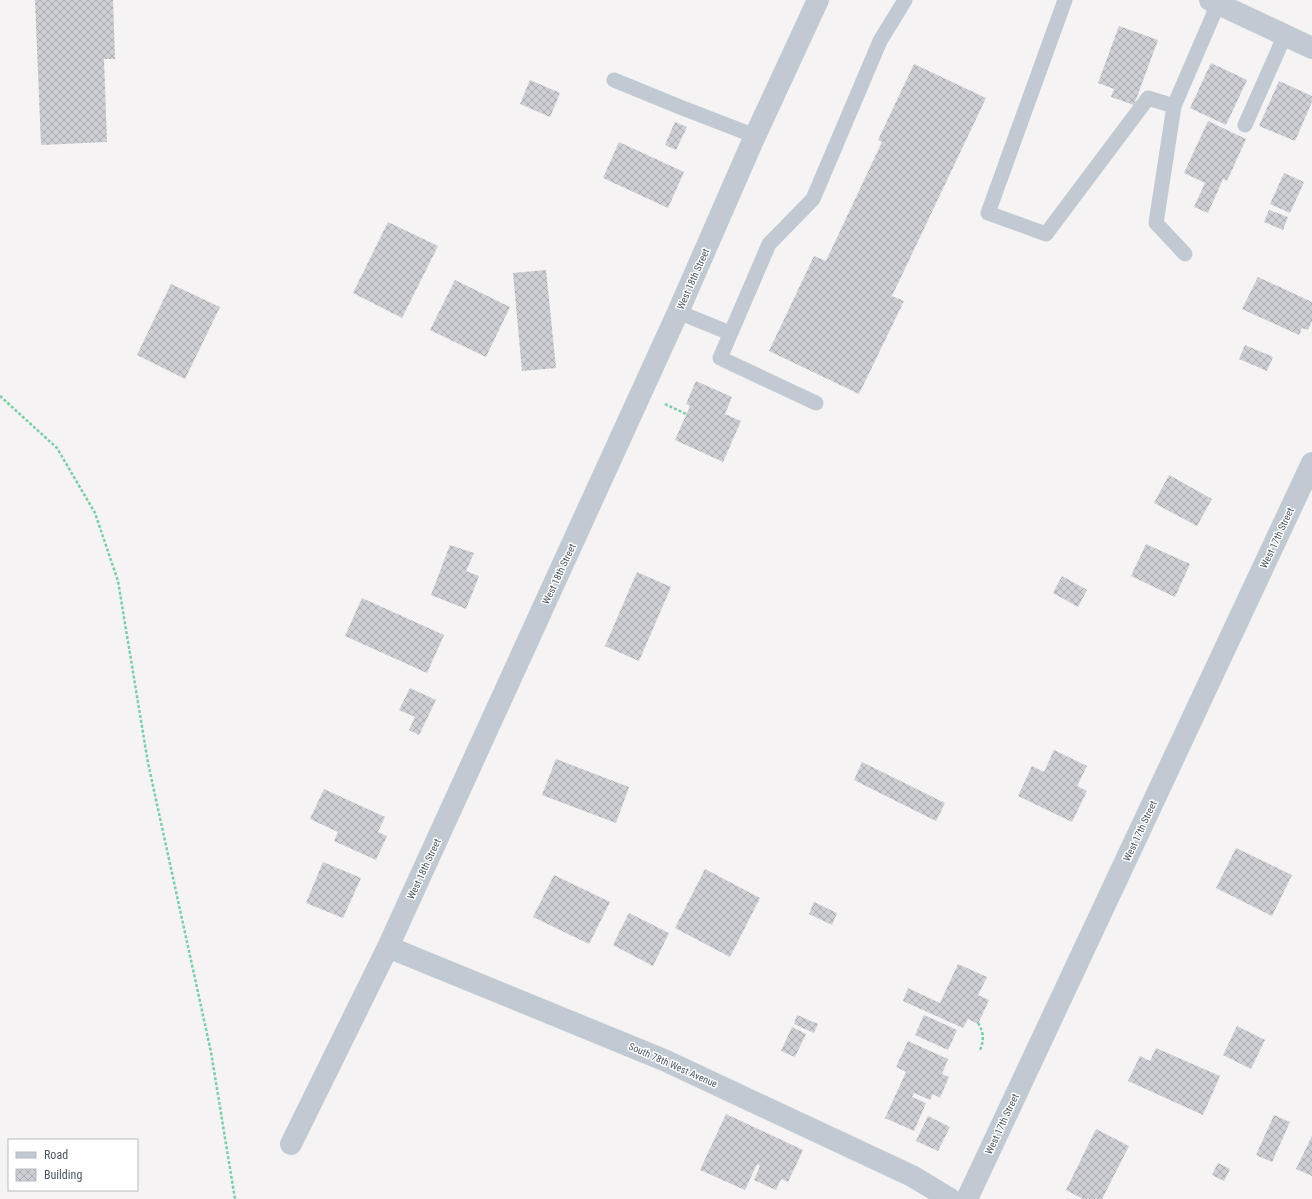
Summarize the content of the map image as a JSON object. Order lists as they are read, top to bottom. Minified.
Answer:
{"streets":{"street":["West 18th Street","West 17th Street","South 78th West Avenue"]},"crossings":[["West 18th Street","South 78th West Avenue"]],"legend":["Road","Building"]}
